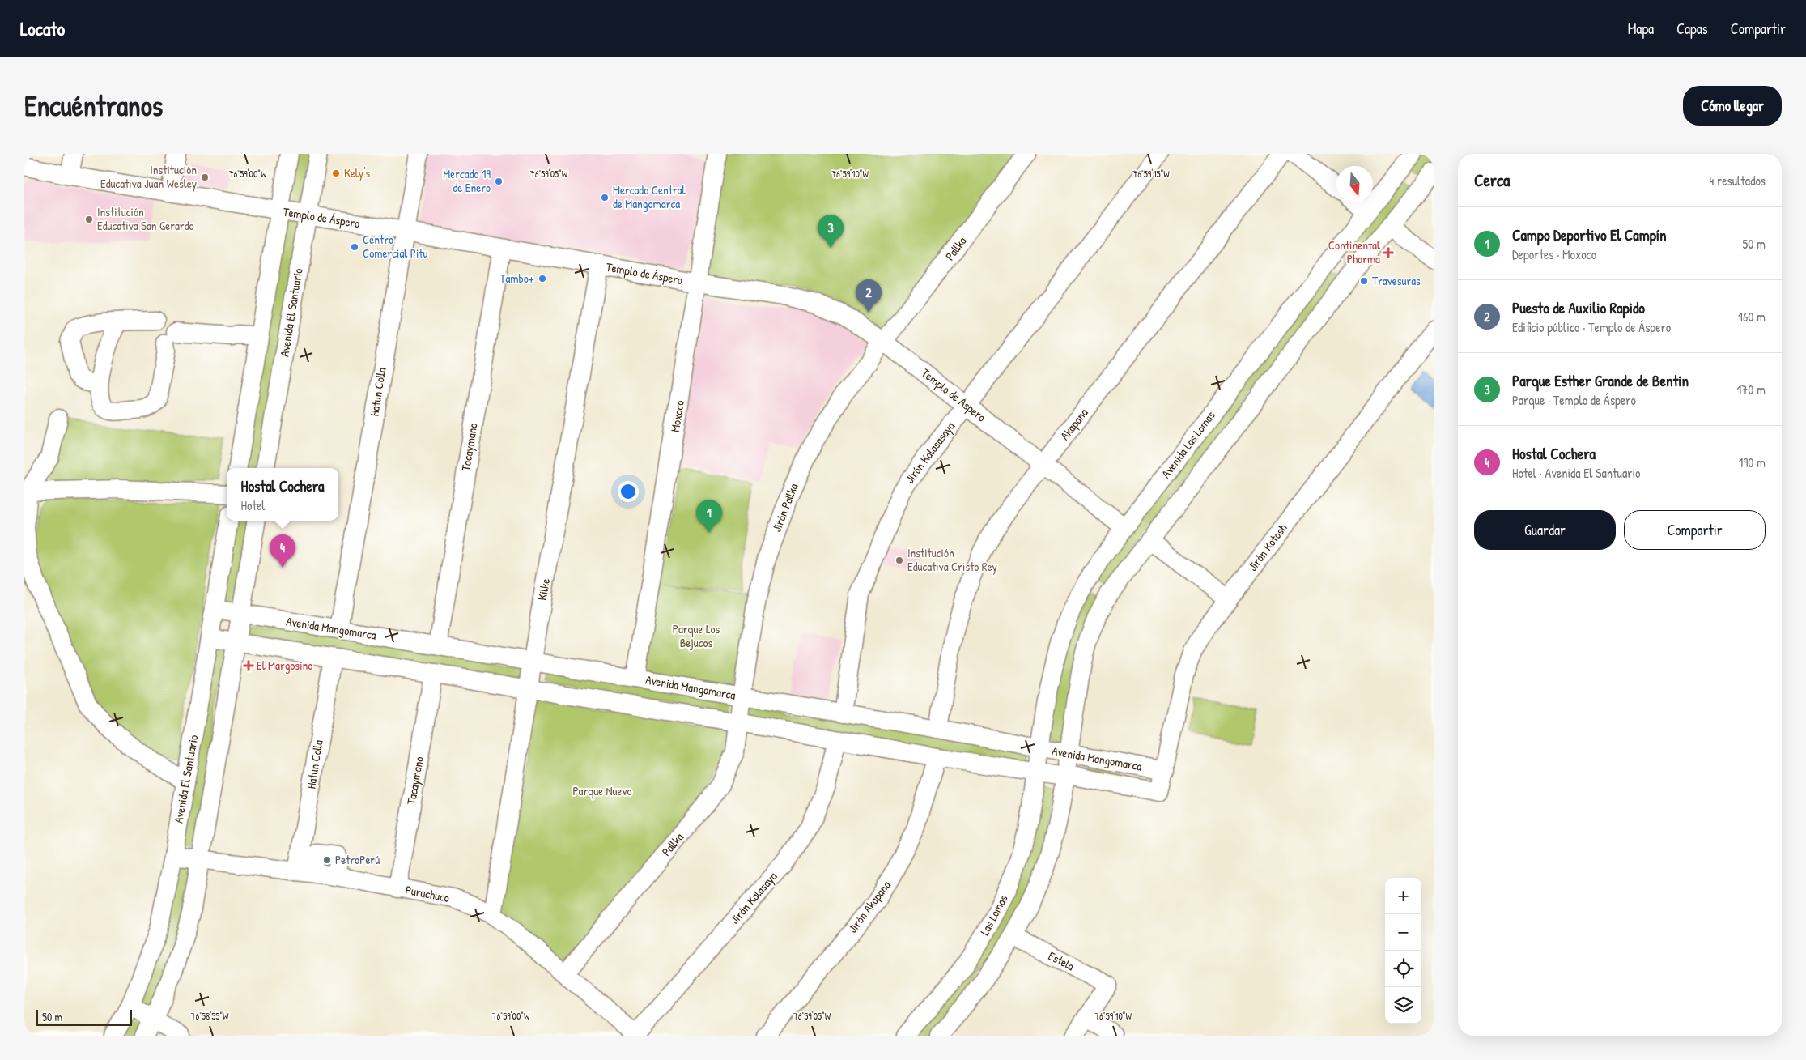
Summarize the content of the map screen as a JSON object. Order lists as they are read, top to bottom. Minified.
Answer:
{"streets":{"street":["Templo de Áspero","Pallka","Avenida El Santuario","Hatun Colla","Moxoco","Akapana","Avenida Las Lomas","Tacaymano","Jirón Kalasasaya","Jirón Pallka","Jirón Kotosh","Kilke","Avenida Mangomarca","Puruchuco","Jirón Kalasaya","Jirón Akapana","Las Lomas","Estela"]},"crossings":[["Templo de Áspero","Pallka"],["Templo de Áspero","Avenida El Santuario"],["Templo de Áspero","Hatun Colla"],["Templo de Áspero","Moxoco"],["Templo de Áspero","Akapana"],["Templo de Áspero","Avenida Las Lomas"],["Templo de Áspero","Tacaymano"],["Templo de Áspero","Jirón Kalasasaya"],["Templo de Áspero","Jirón Pallka"],["Templo de Áspero","Kilke"],["Pallka","Jirón Pallka"],["Pallka","Avenida Mangomarca"],["Pallka","Puruchuco"],["Avenida El Santuario","Avenida Mangomarca"],["Avenida El Santuario","Puruchuco"],["Hatun Colla","Avenida Mangomarca"],["Hatun Colla","Puruchuco"],["Moxoco","Avenida Mangomarca"],["Akapana","Avenida Mangomarca"],["Avenida Las Lomas","Avenida Mangomarca"],["Avenida Las Lomas","Las Lomas"],["Tacaymano","Avenida Mangomarca"],["Tacaymano","Puruchuco"],["Jirón Kalasasaya","Avenida Mangomarca"],["Jirón Pallka","Avenida Mangomarca"],["Jirón Kotosh","Avenida Mangomarca"],["Kilke","Avenida Mangomarca"],["Kilke","Puruchuco"],["Avenida Mangomarca","Jirón Kalasaya"],["Avenida Mangomarca","Jirón Akapana"],["Avenida Mangomarca","Las Lomas"],["Puruchuco","Jirón Kalasaya"]],"parks":["Parque Los Bejucos","Parque Nuevo"],"places":{"other":["Kely's","Institución Educativa Juan Wesley","Mercado 19 de Enero","Mercado Central de Mangomarca","Institución Educativa San Gerardo","Centro Comercial Pitu","Tambo+","Travesuras","Institución Educativa Cristo Rey","PetroPerú"],"health":["Continental Pharma","El Margosino"]},"scale_bar":"50 m","north":"bottom","page":{"header":"Locato","nav":["Mapa","Capas","Compartir"],"buttons":["Cómo llegar",["Guardar","Compartir"]],"title":"Encuéntranos","heading":["Cerca","4 resultados"],"list":[{"mark":"1","name":"Campo Deportivo El Campín","note":"Deportes · Moxoco","value":"50 m"},{"mark":"2","name":"Puesto de Auxilio Rapido","note":"Edificio público · Templo de Áspero","value":"160 m"},{"mark":"3","name":"Parque Esther Grande de Bentin","note":"Parque · Templo de Áspero","value":"170 m"},{"mark":"4","name":"Hostal Cochera","note":"Hotel · Avenida El Santuario","value":"190 m"}],"pins":["3","2","1","4"],"popup":["Hostal Cochera","Hotel"],"map_buttons":["+","−"],"scale":"50 m"},"coordinates":["76°59'00\"W","76°59'05\"W","76°59'10\"W","76°59'15\"W","76°58'55\"W"]}
